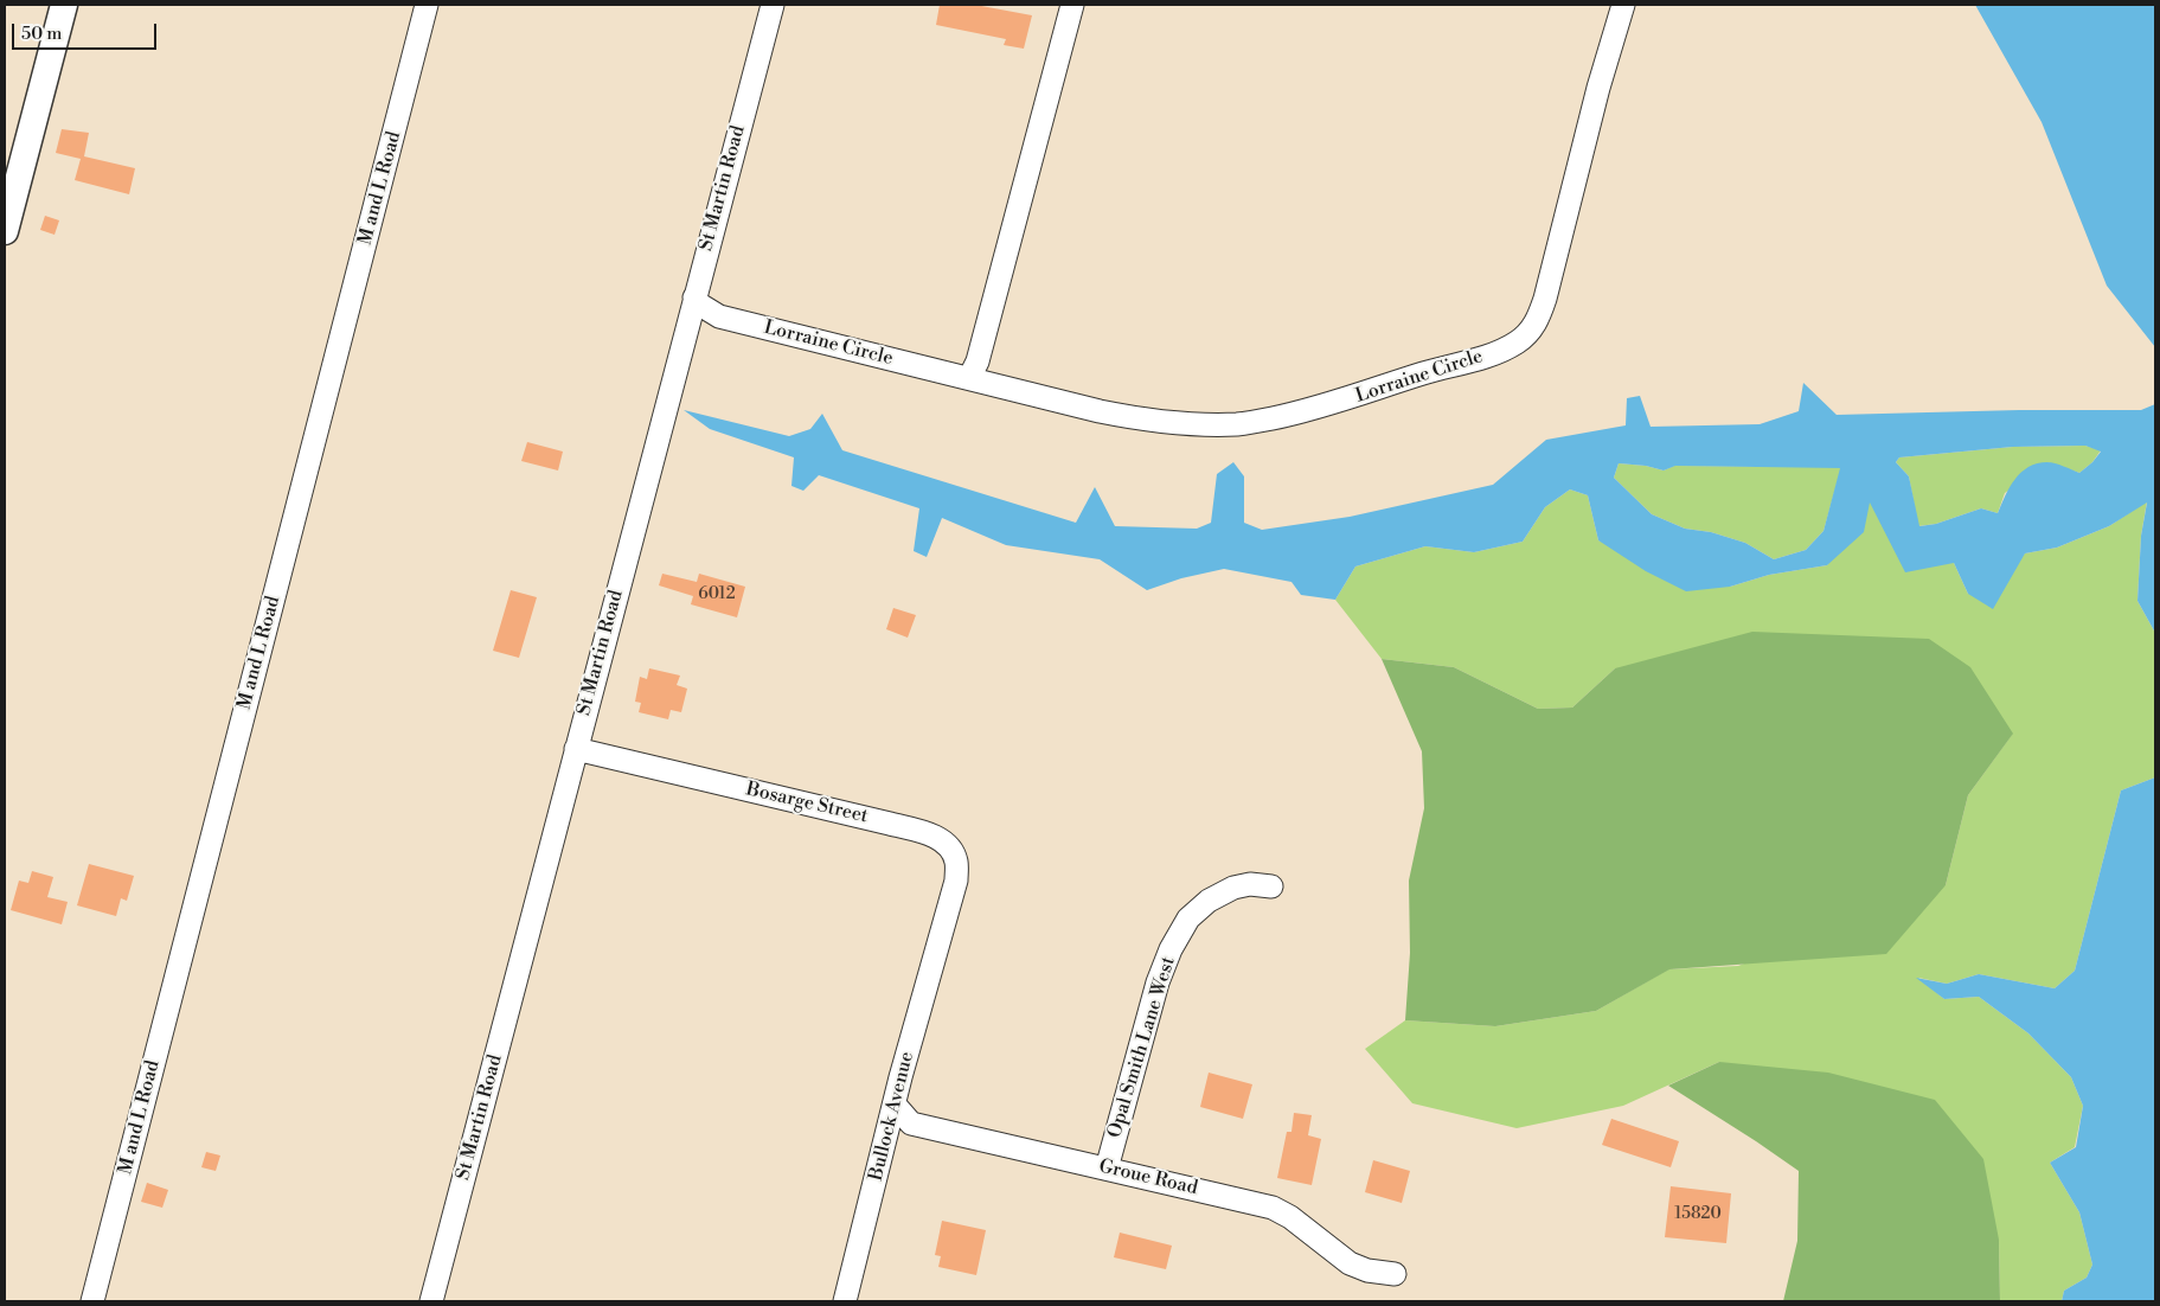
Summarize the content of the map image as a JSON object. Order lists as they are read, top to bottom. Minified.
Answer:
{"streets":{"street":["M and L Road","St Martin Road","Lorraine Circle","Bosarge Street","Opal Smith Lane West","Bullock Avenue","Groue Road"]},"crossings":[["St Martin Road","Lorraine Circle"],["St Martin Road","Bosarge Street"],["Bosarge Street","Bullock Avenue"],["Opal Smith Lane West","Groue Road"],["Bullock Avenue","Groue Road"]],"house_numbers":["6012","15820"],"scale_bar":"50 m"}
